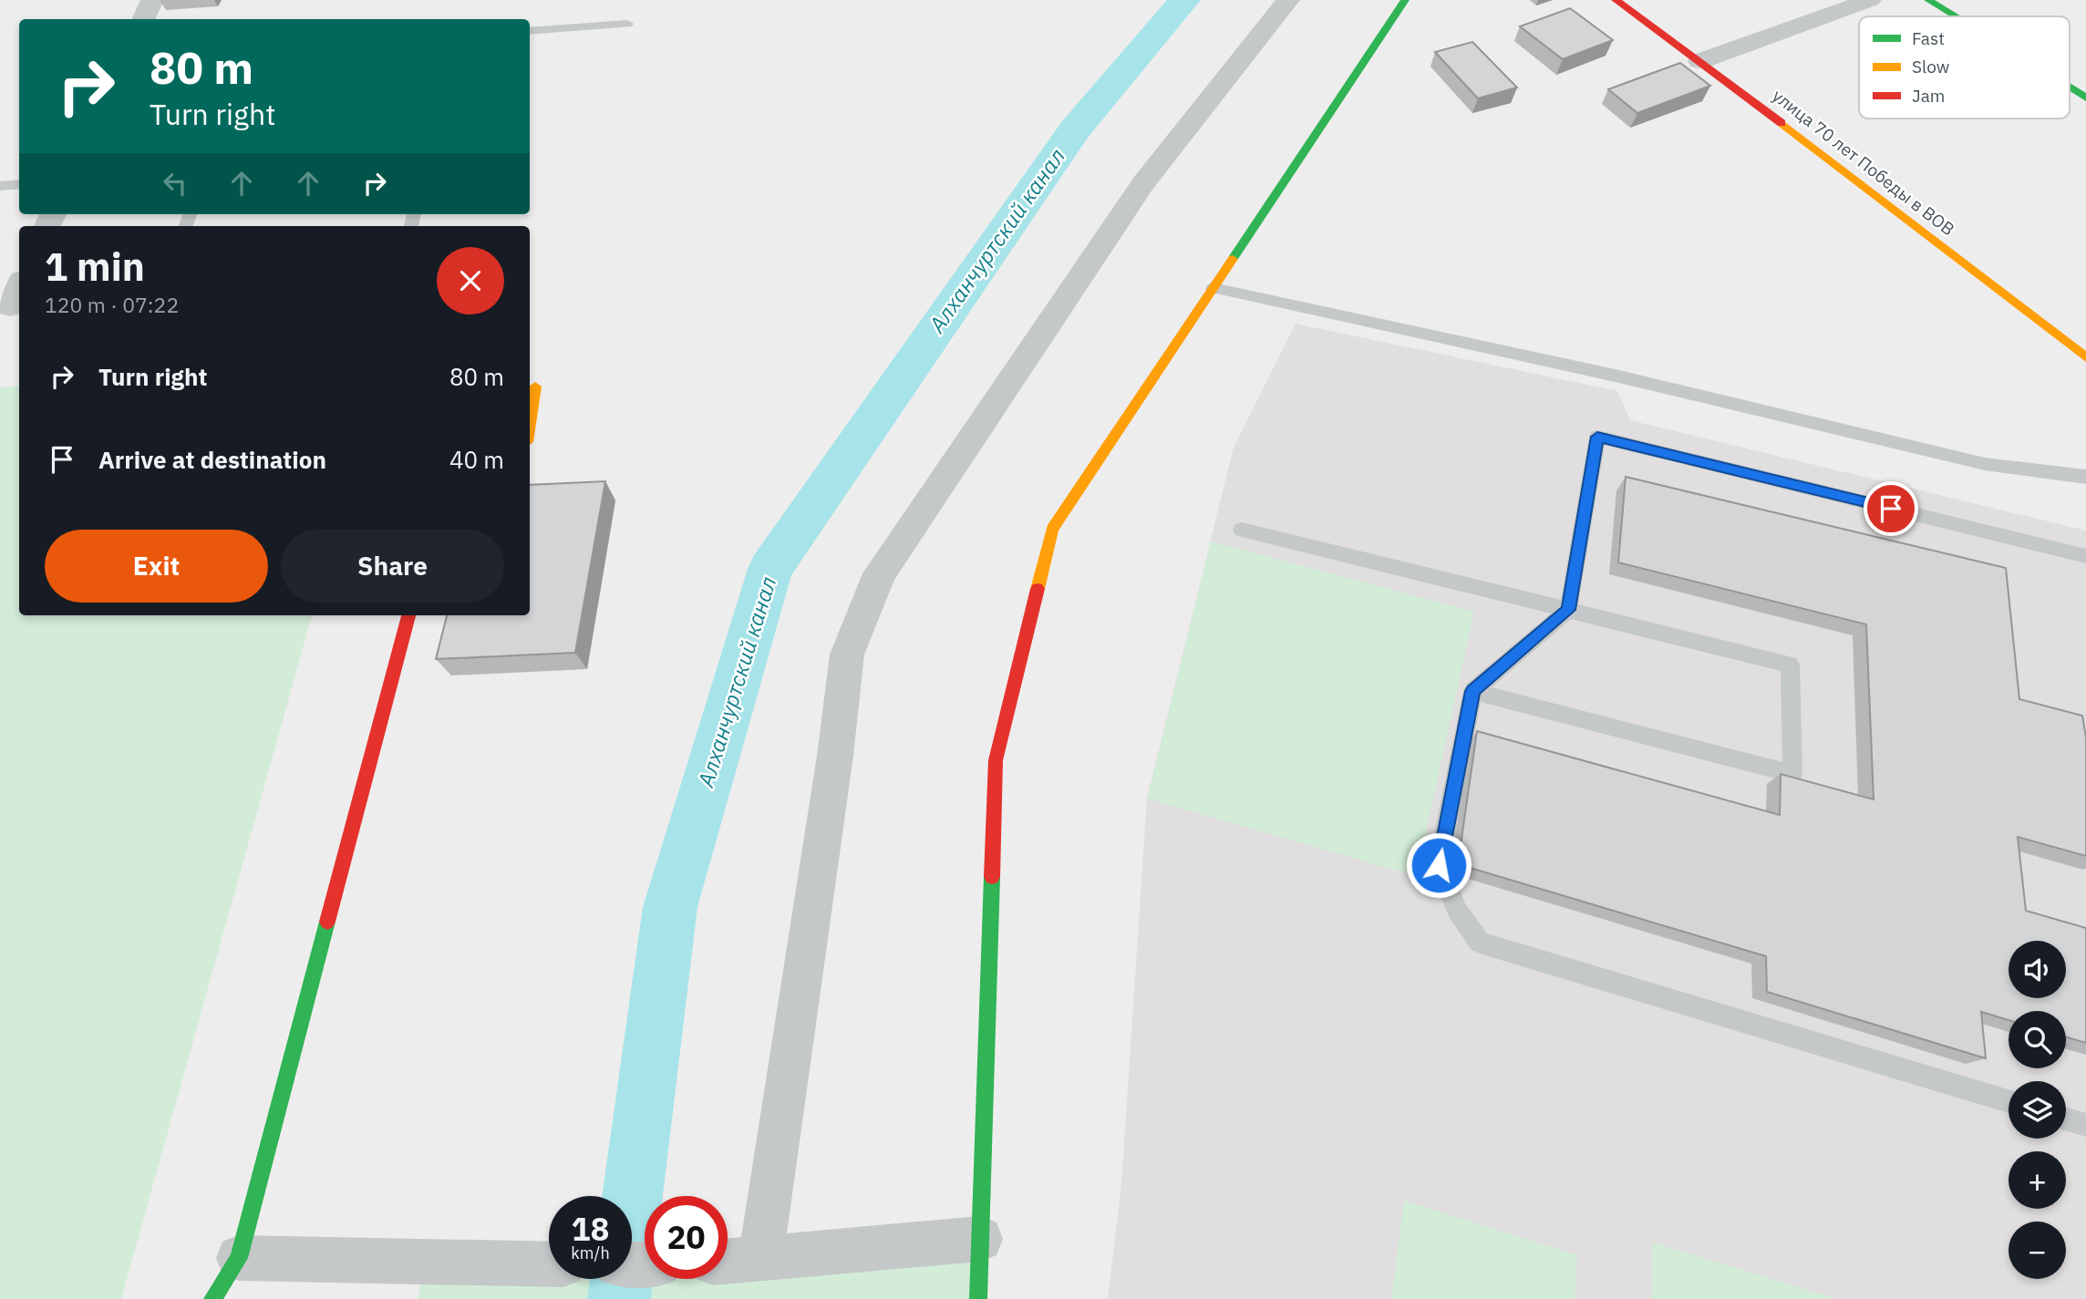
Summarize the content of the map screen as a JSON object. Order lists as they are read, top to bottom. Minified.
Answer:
{"streets":{"street":["улица 70 лет Победы в ВОВ"]},"water":["Алханчуртский канал"],"legend":["Fast","Slow","Jam"],"page":{"turn":["80 m","Turn right"],"heading":["1 min","120 m · 07:22"],"list":[{"name":"Turn right","value":"80 m"},{"name":"Arrive at destination","value":"40 m"}],"buttons":["Exit","Share"],"map_buttons":["+","−"],"speed":"18 km/h","limit":"20"}}
